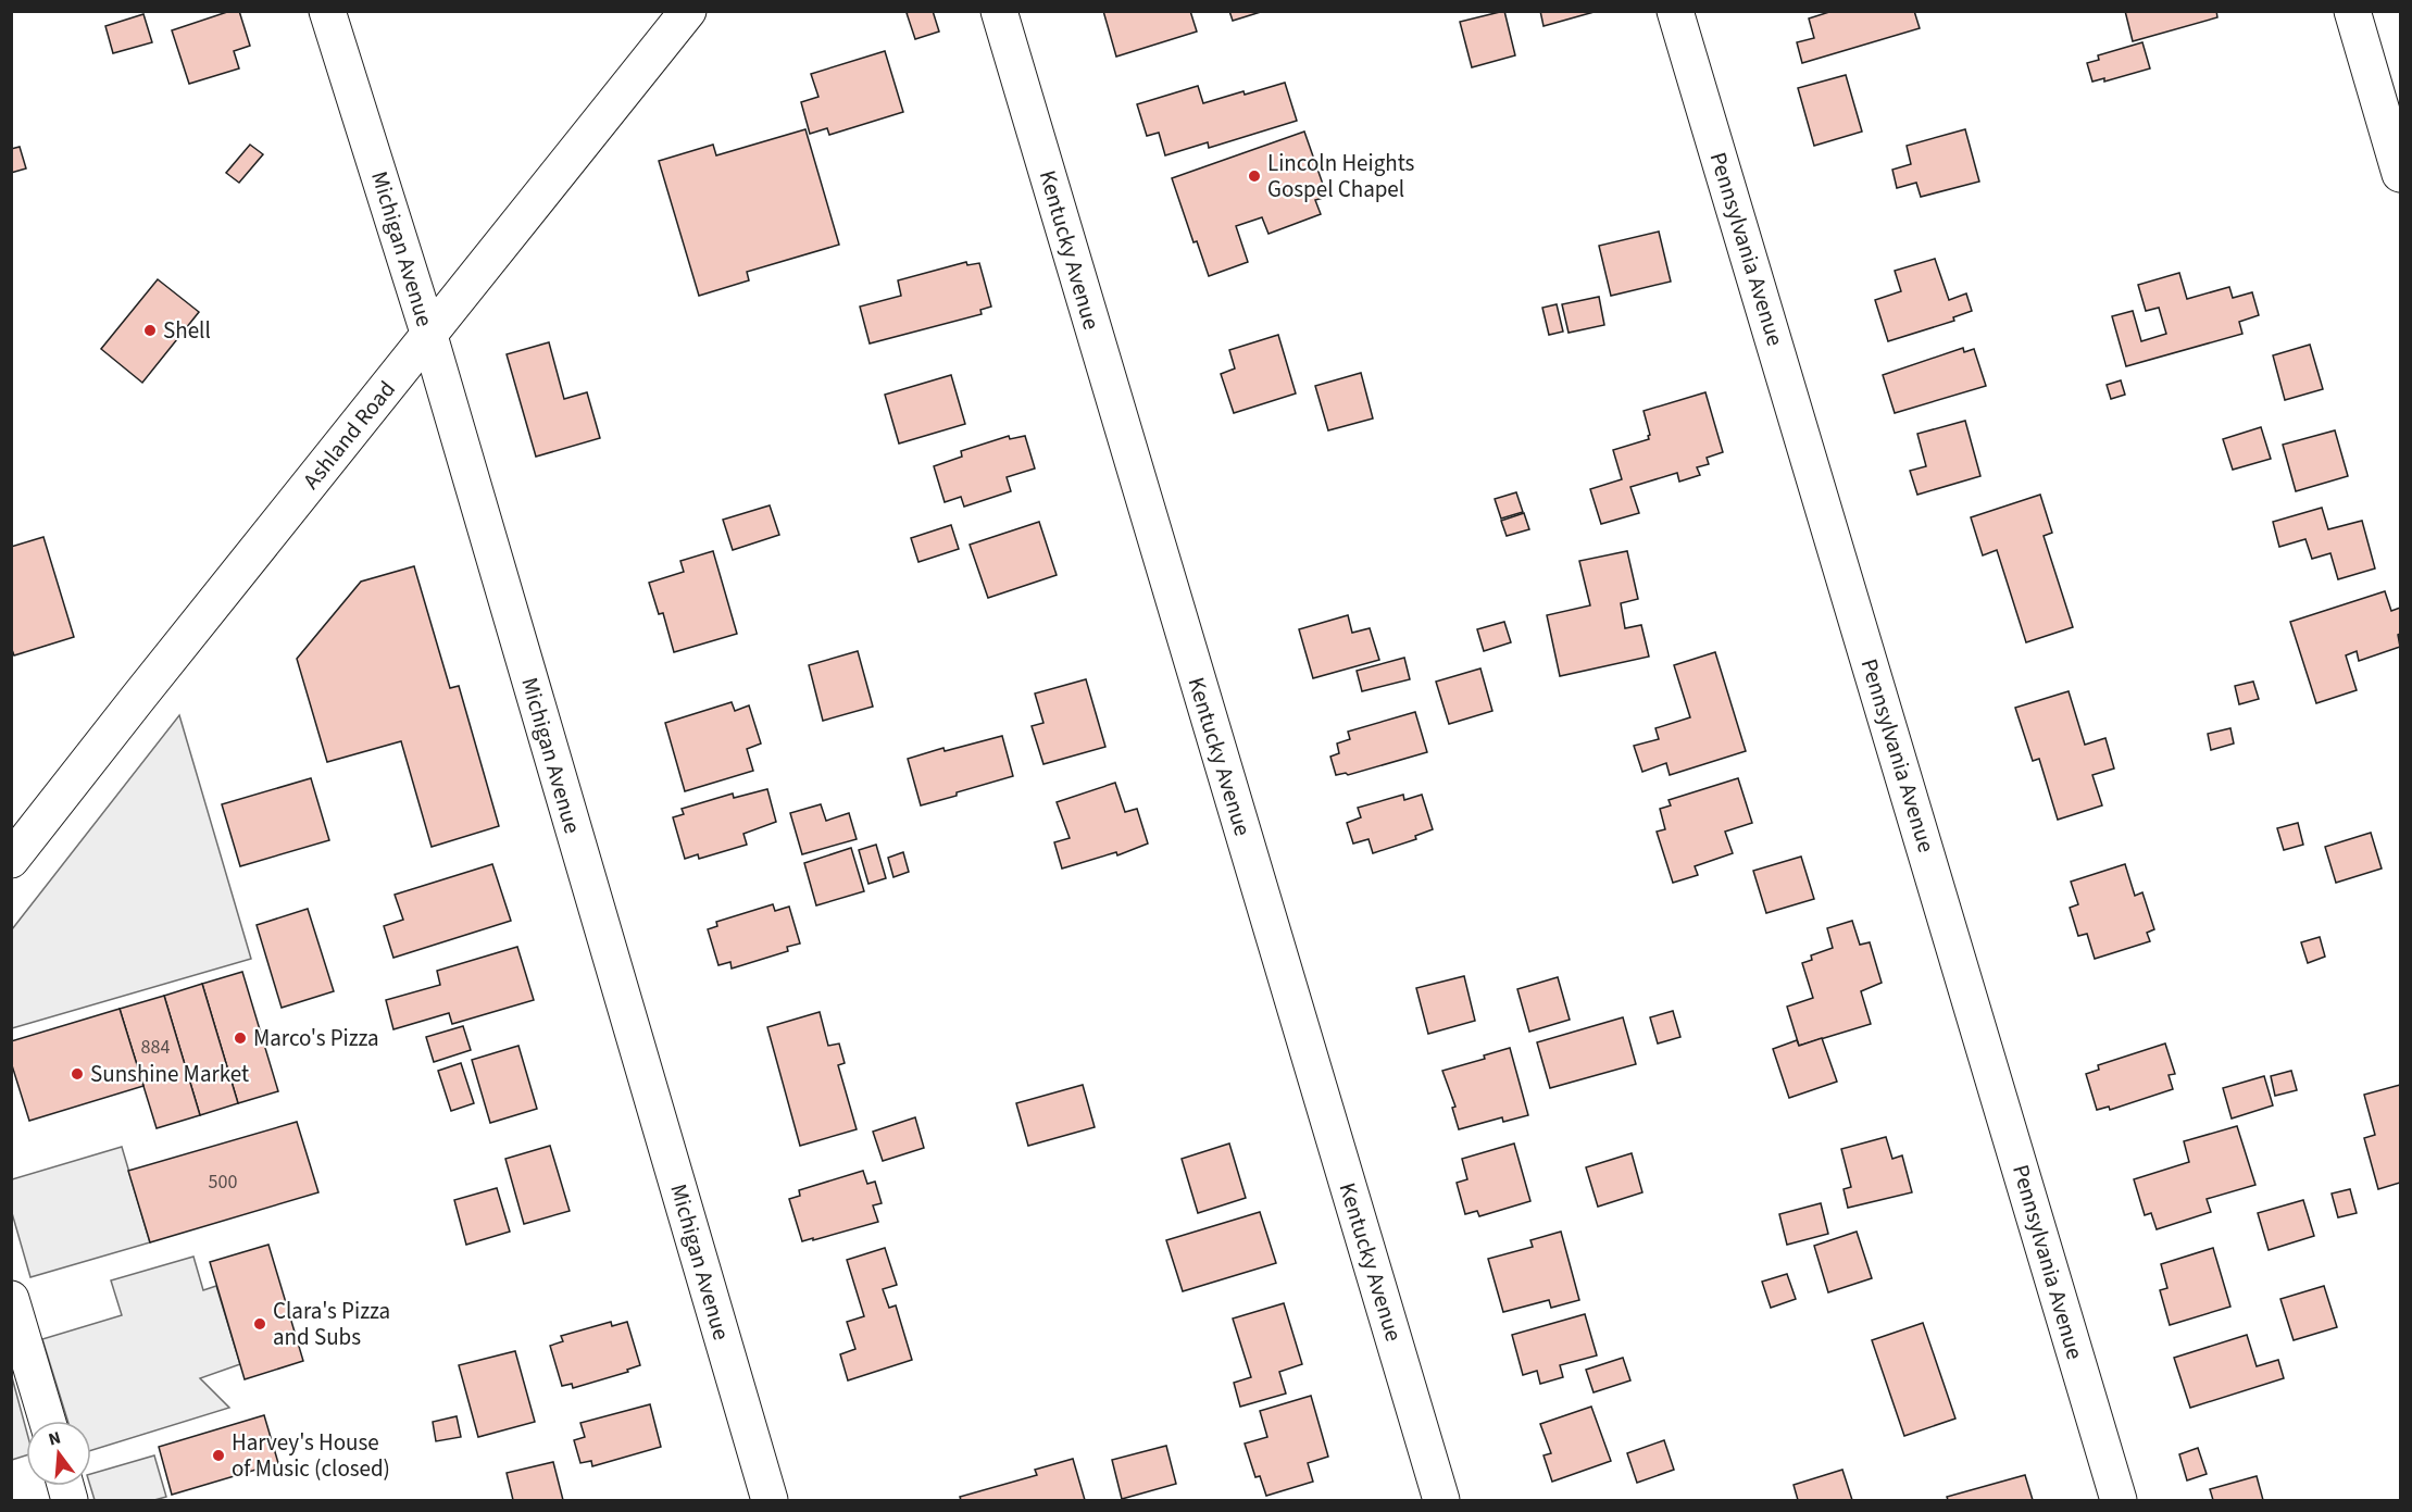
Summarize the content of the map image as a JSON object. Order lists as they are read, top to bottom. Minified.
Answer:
{"streets":{"street":["Michigan Avenue","Pennsylvania Avenue","Kentucky Avenue","Ashland Road"]},"crossings":[["Michigan Avenue","Ashland Road"]],"places":["Lincoln Heights Gospel Chapel","Shell","Marco's Pizza","Sunshine Market","Clara's Pizza and Subs","Harvey's House of Music (closed)"],"house_numbers":["884","500"],"north":"top"}
